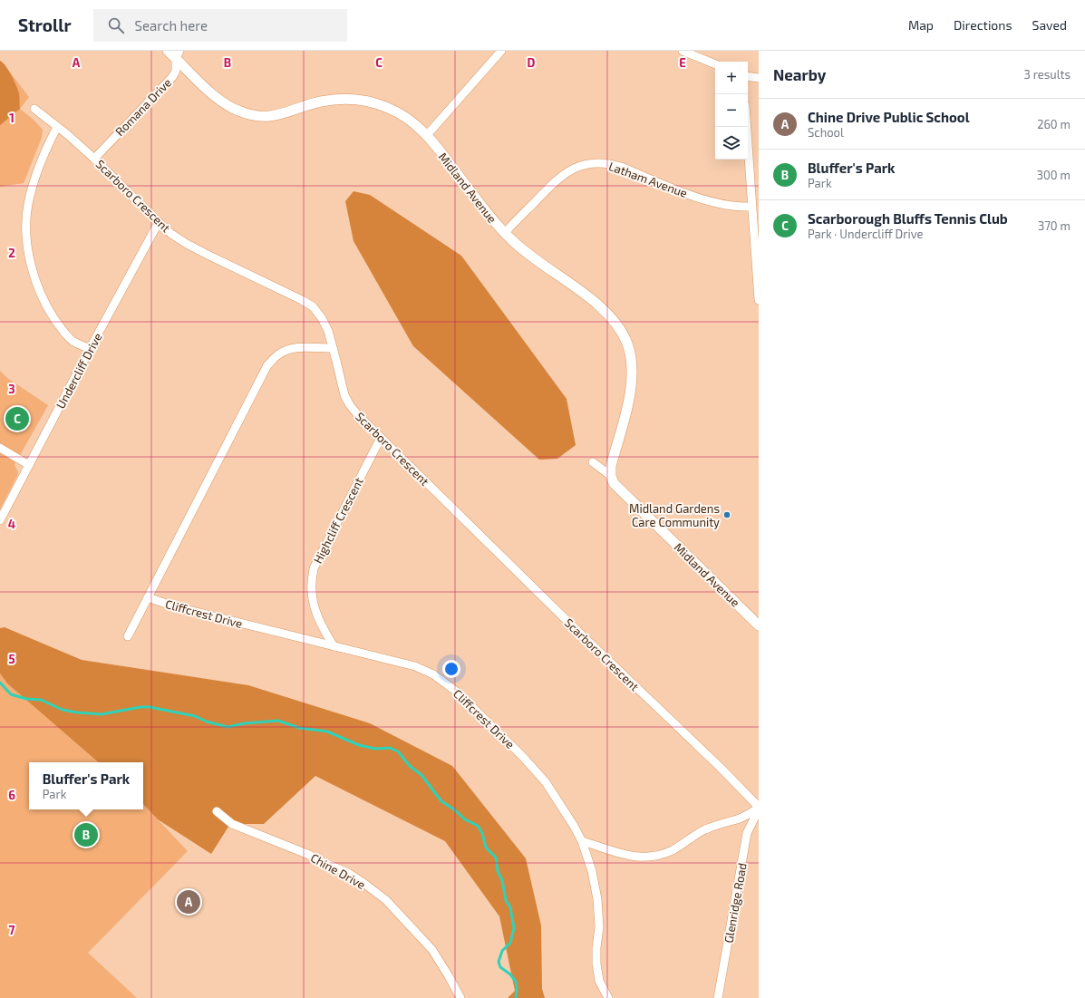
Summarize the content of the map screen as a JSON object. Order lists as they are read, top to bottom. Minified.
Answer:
{"streets":{"street":["Romana Drive","Latham Avenue","Midland Avenue","Scarboro Crescent","Undercliff Drive","Highcliff Crescent","Cliffcrest Drive","Chine Drive","Glenridge Road"]},"crossings":[["Romana Drive","Midland Avenue"],["Romana Drive","Scarboro Crescent"],["Latham Avenue","Midland Avenue"],["Scarboro Crescent","Undercliff Drive"],["Scarboro Crescent","Highcliff Crescent"],["Scarboro Crescent","Cliffcrest Drive"],["Scarboro Crescent","Glenridge Road"],["Highcliff Crescent","Cliffcrest Drive"]],"places":["Midland Gardens Care Community"],"page":{"header":"Strollr","search":"Search here","nav":["Map","Directions","Saved"],"heading":["Nearby","3 results"],"map_buttons":["+","−"],"list":[{"mark":"A","name":"Chine Drive Public School","note":"School","value":"260 m"},{"mark":"B","name":"Bluffer's Park","note":"Park","value":"300 m"},{"mark":"C","name":"Scarborough Bluffs Tennis Club","note":"Park · Undercliff Drive","value":"370 m"}],"pins":["C","B","A"],"popup":["Bluffer's Park","Park"]},"grid":{"columns":["A","B","C","D","E"],"rows":["1","2","3","4","5","6","7"]}}
